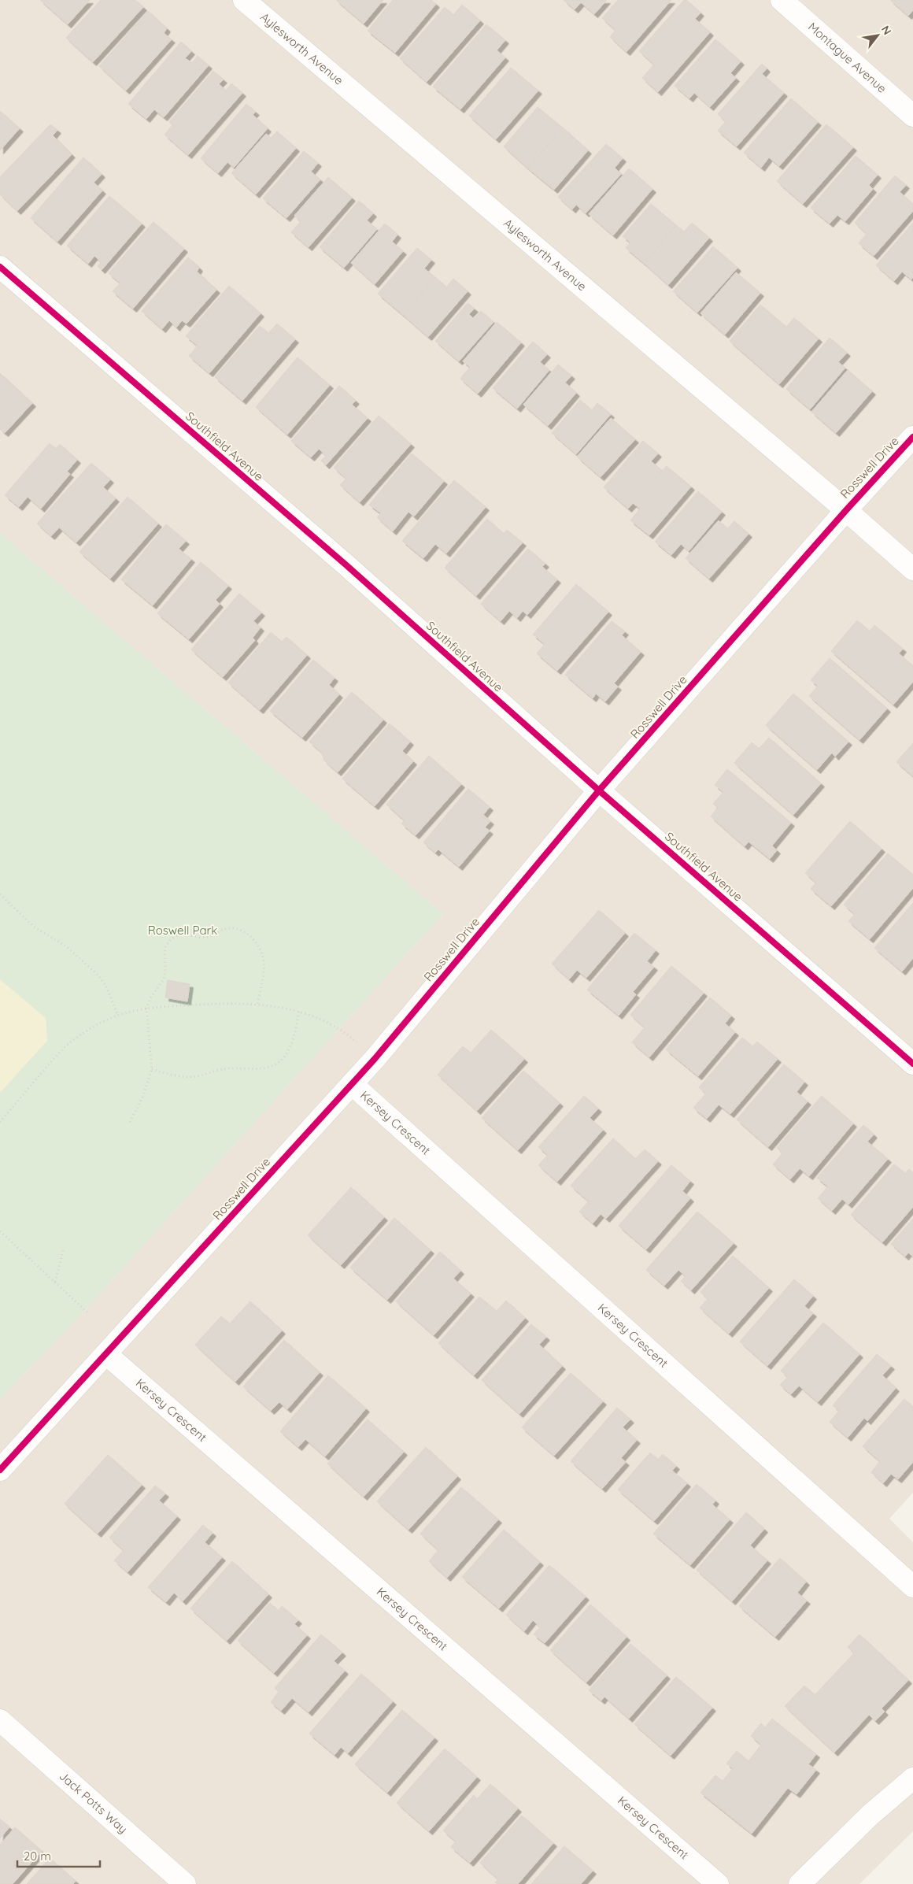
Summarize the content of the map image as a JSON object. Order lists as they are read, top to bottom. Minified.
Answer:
{"streets":{"street":["Aylesworth Avenue","Montague Avenue","Southfield Avenue","Rosswell Drive","Kersey Crescent","Jack Potts Way"]},"crossings":[["Aylesworth Avenue","Rosswell Drive"],["Southfield Avenue","Rosswell Drive"],["Rosswell Drive","Kersey Crescent"]],"parks":["Roswell Park"],"scale_bar":"20 m","north":"top right"}
